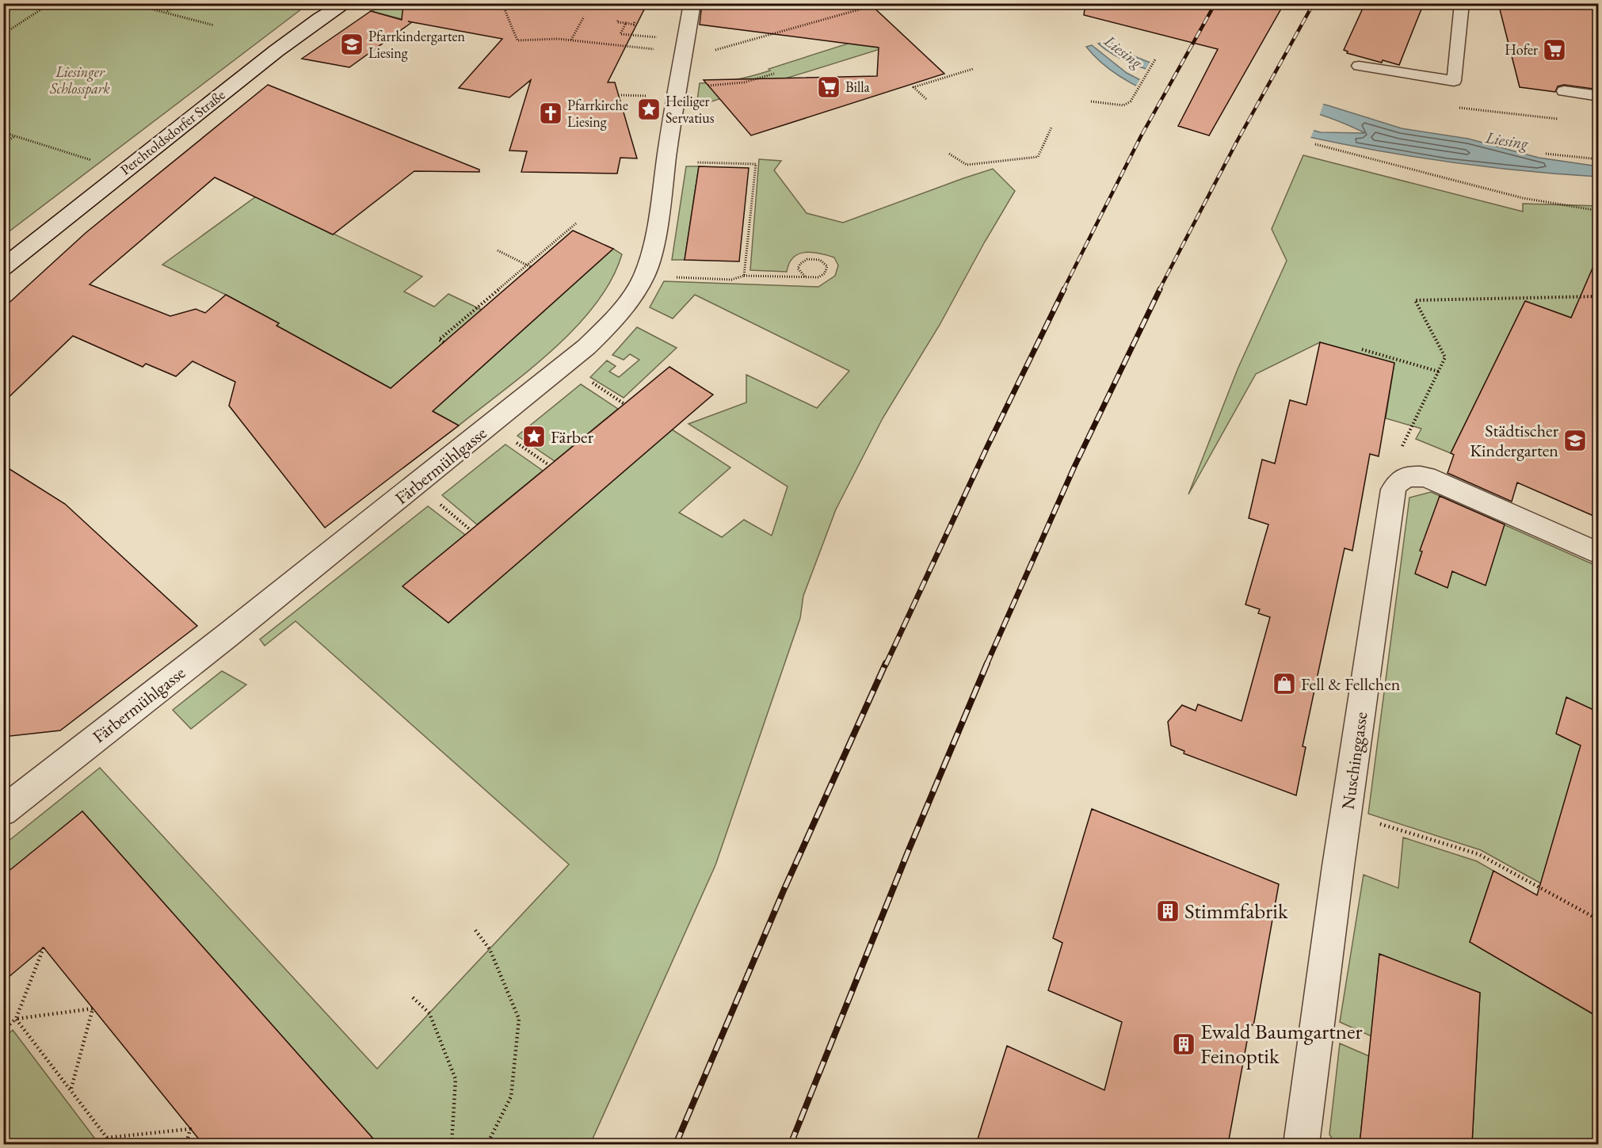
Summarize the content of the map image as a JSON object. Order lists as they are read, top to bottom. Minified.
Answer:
{"streets":{"street":["Perchtoldsdorfer Straße","Färbermühlgasse","Nuschinggasse"]},"water":["Liesing"],"parks":["Liesinger Schlosspark"],"places":{"school or university":["Pfarrkindergarten Liesing","Städtischer Kindergarten"],"supermarket":["Hofer","Billa"],"place":["Heiliger Servatius","Färber"],"church":["Pfarrkirche Liesing"],"shop":["Fell & Fellchen"],"building":["Stimmfabrik","Ewald Baumgartner Feinoptik"]}}
